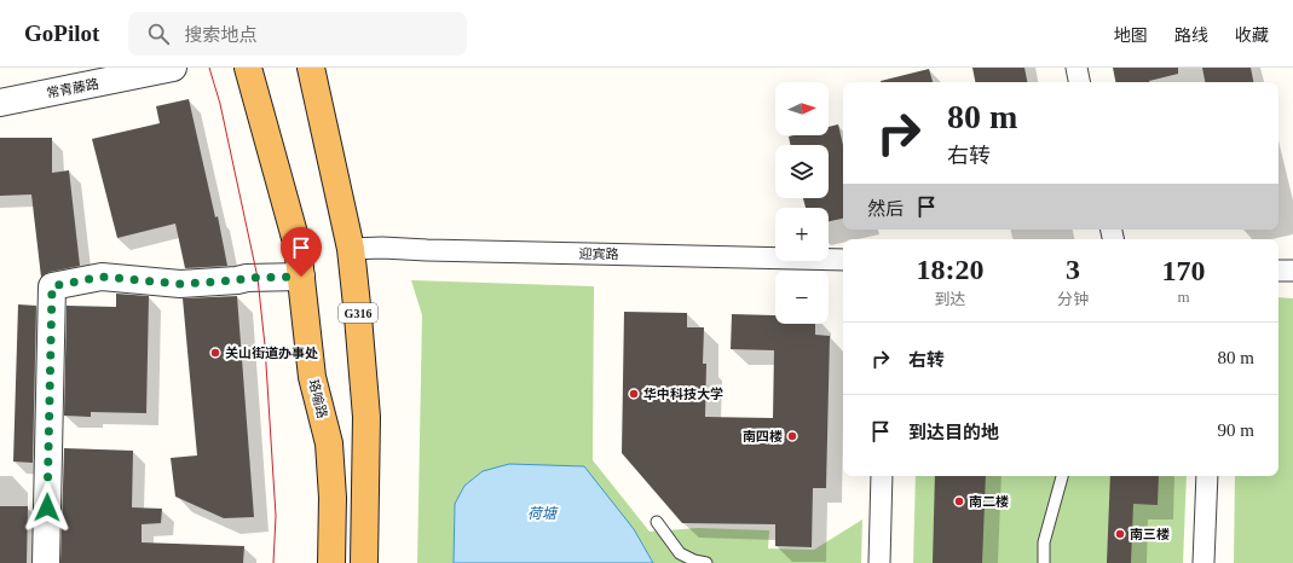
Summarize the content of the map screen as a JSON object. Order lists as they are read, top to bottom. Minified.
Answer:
{"streets":{"highway":["G316","珞喻路"],"street":["常青藤路","迎宾路"]},"crossings":[["迎宾路","G316"]],"water":["荷塘"],"places":["关山街道办事处","华中科技大学","南四楼","南二楼","南三楼"],"north":"right","page":{"header":"GoPilot","search":"搜索地点","nav":["地图","路线","收藏"],"map_buttons":["+","−"],"turn":["80 m","右转"],"then":"然后","eta":["18:20","到达","3","分钟","170","m"],"list":[{"name":"右转","value":"80 m"},{"name":"到达目的地","value":"90 m"}]}}
